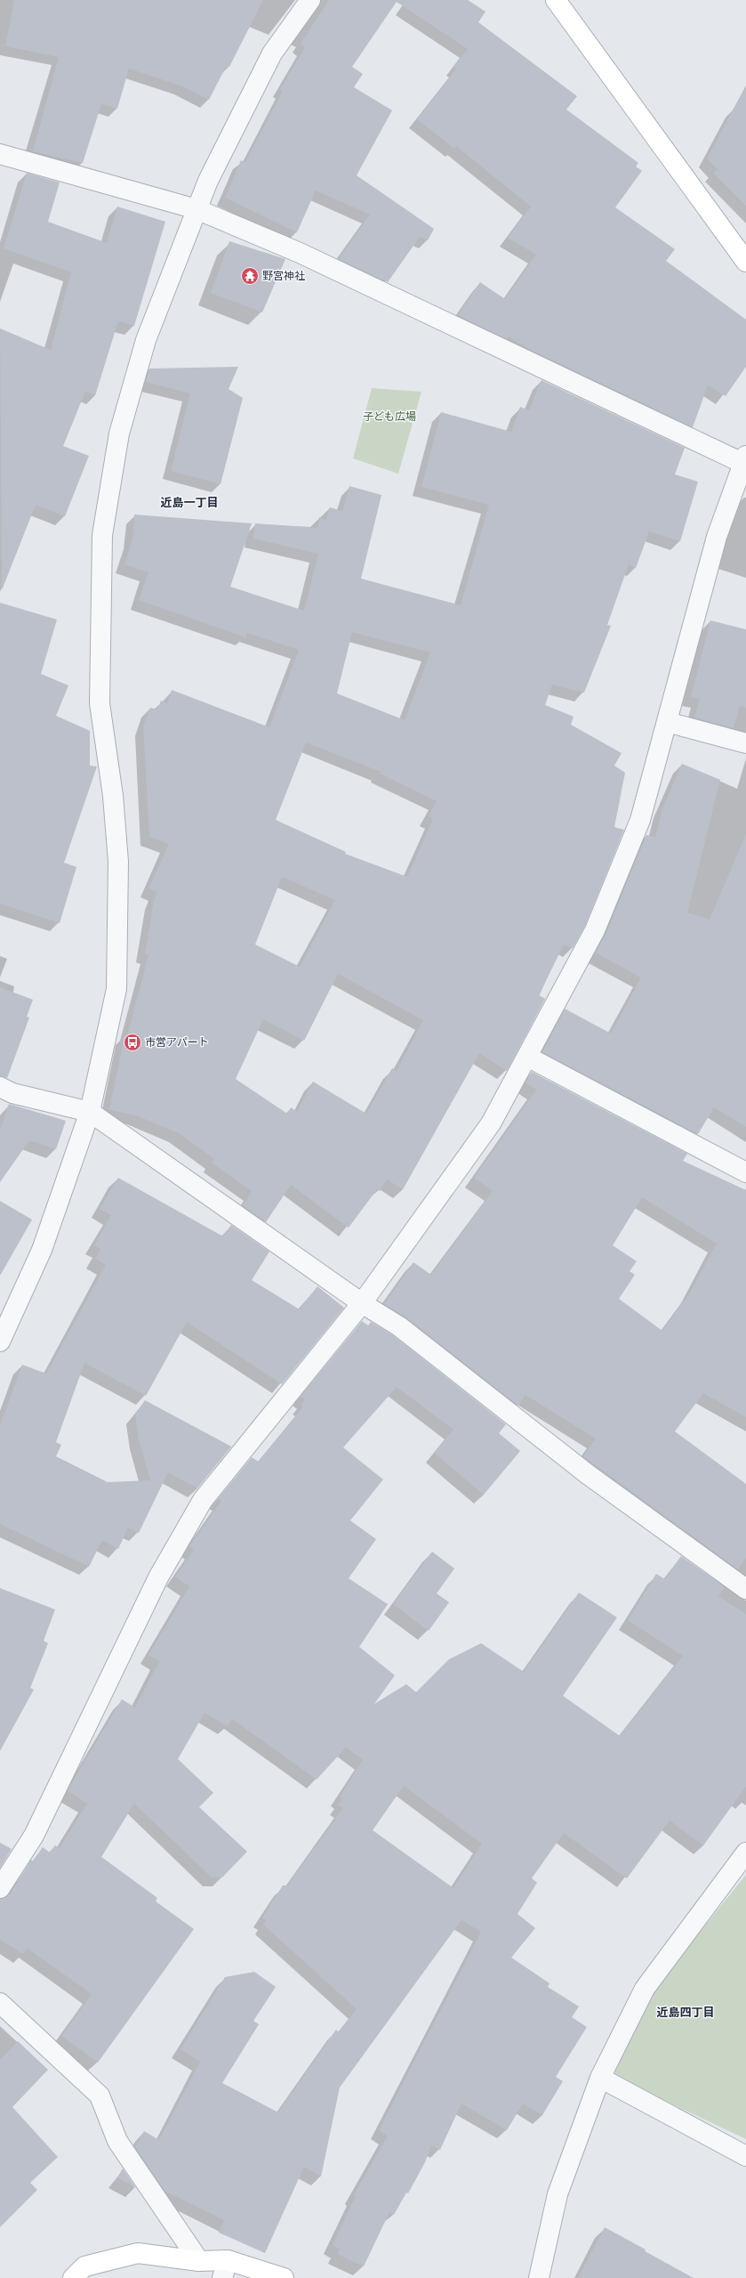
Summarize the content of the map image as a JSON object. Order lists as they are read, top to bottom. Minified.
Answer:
{"districts":["近島一丁目","近島四丁目"],"parks":["子ども広場"],"places":{"temple":["野宮神社"],"bus stop":["市営アパート"]}}
